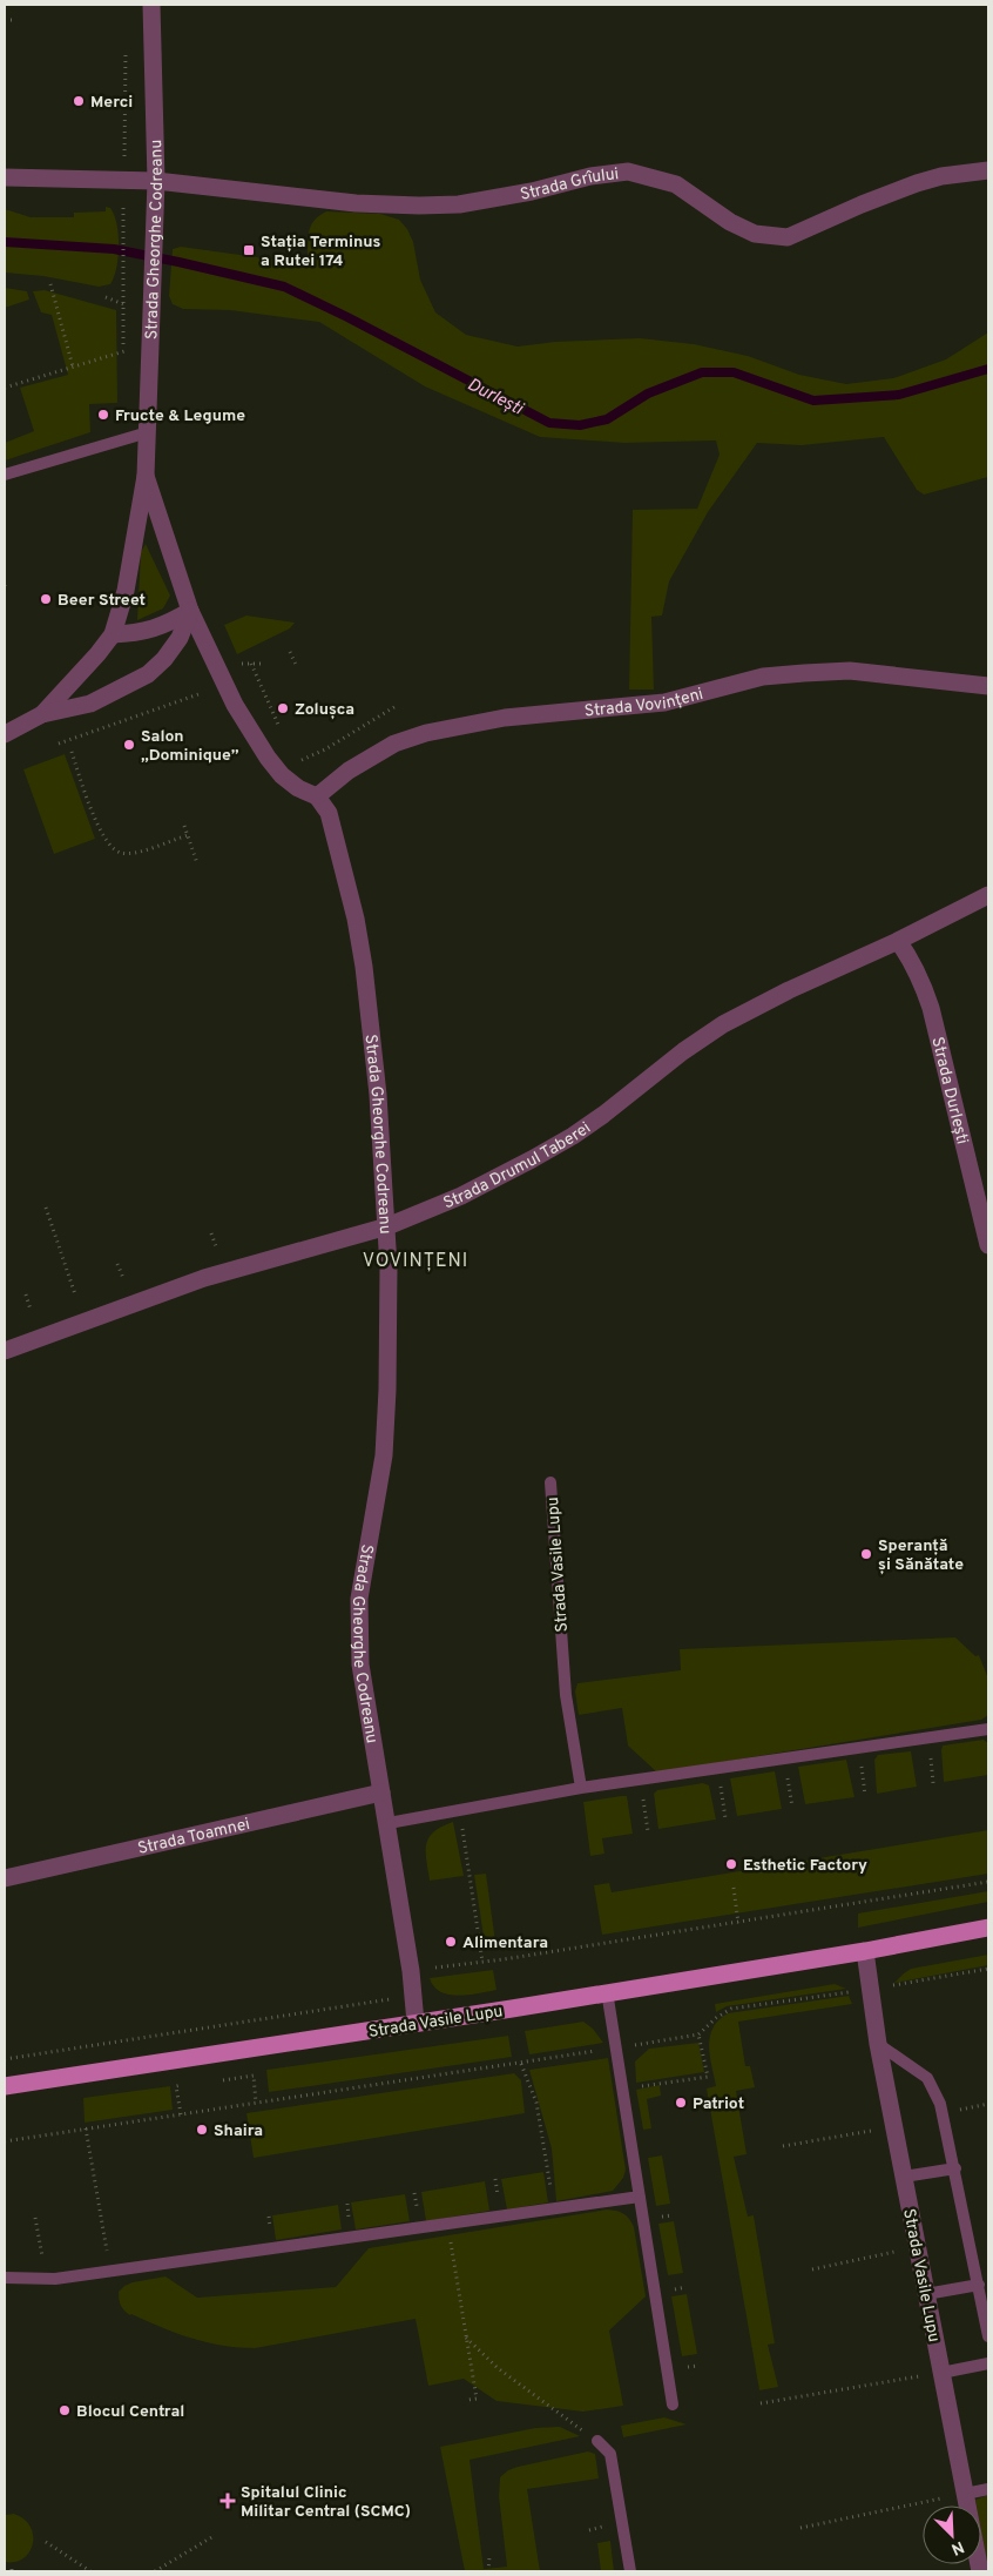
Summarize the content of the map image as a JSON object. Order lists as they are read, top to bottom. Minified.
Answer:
{"streets":{"main road":["Strada Vasile Lupu"],"street":["Strada Grîului","Strada Gheorghe Codreanu","Strada Vovințeni","Strada Durlești","Strada Drumul Taberei","Strada Toamnei"]},"crossings":[["Strada Grîului","Strada Gheorghe Codreanu"],["Strada Gheorghe Codreanu","Strada Vovințeni"],["Strada Gheorghe Codreanu","Strada Drumul Taberei"],["Strada Gheorghe Codreanu","Strada Vasile Lupu"],["Strada Gheorghe Codreanu","Strada Toamnei"],["Strada Durlești","Strada Drumul Taberei"]],"districts":["VOVINȚENI"],"water":["Durlești"],"places":{"other":["Merci","Fructe & Legume","Beer Street","Zolușca","Salon „Dominique”","Speranță și Sănătate","Esthetic Factory","Alimentara","Patriot","Shaira","Blocul Central"],"transit":["Stația Terminus a Rutei 174"],"health":["Spitalul Clinic Militar Central (SCMC)"]},"north":"bottom right"}
